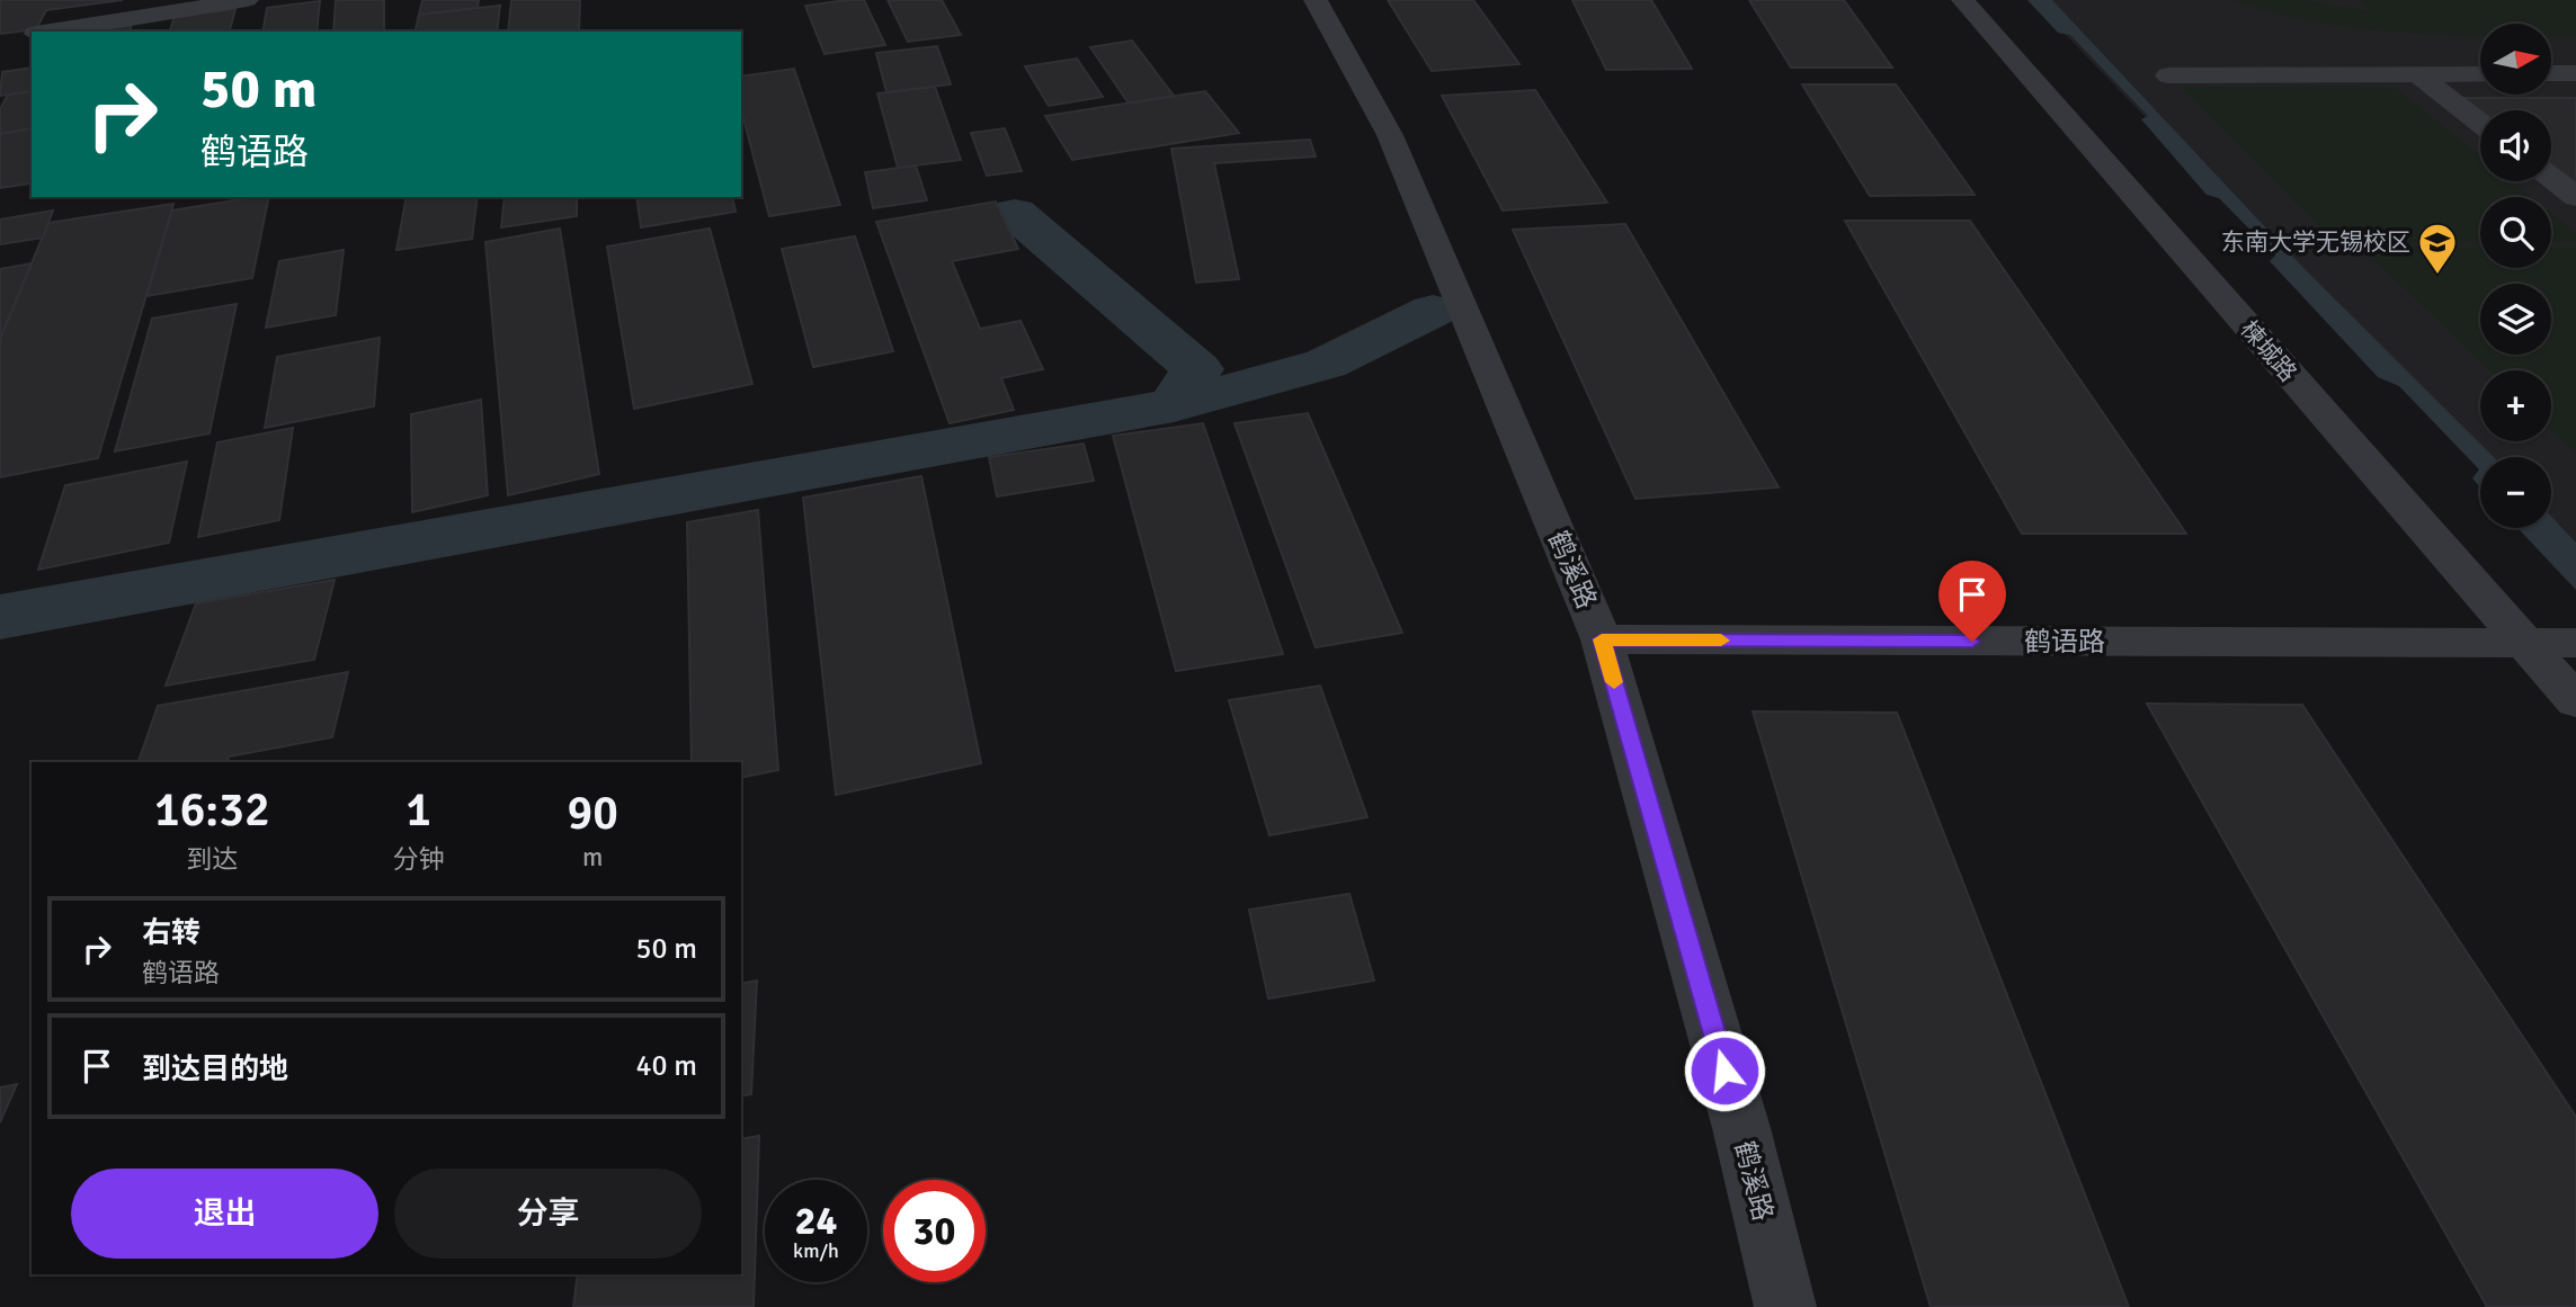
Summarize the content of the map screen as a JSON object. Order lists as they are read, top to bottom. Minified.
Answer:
{"streets":{"street":["楝城路","鹤溪路","鹤语路"]},"crossings":[["楝城路","鹤语路"],["鹤溪路","鹤语路"]],"places":{"school or university":["东南大学无锡校区"]},"north":"right","page":{"map_buttons":["+","−"],"turn":["50 m","鹤语路"],"eta":["16:32","到达","1","分钟","90","m"],"list":[{"name":"右转","note":"鹤语路","value":"50 m"},{"name":"到达目的地","value":"40 m"}],"buttons":["退出","分享"],"speed":"24 km/h","limit":"30"}}
